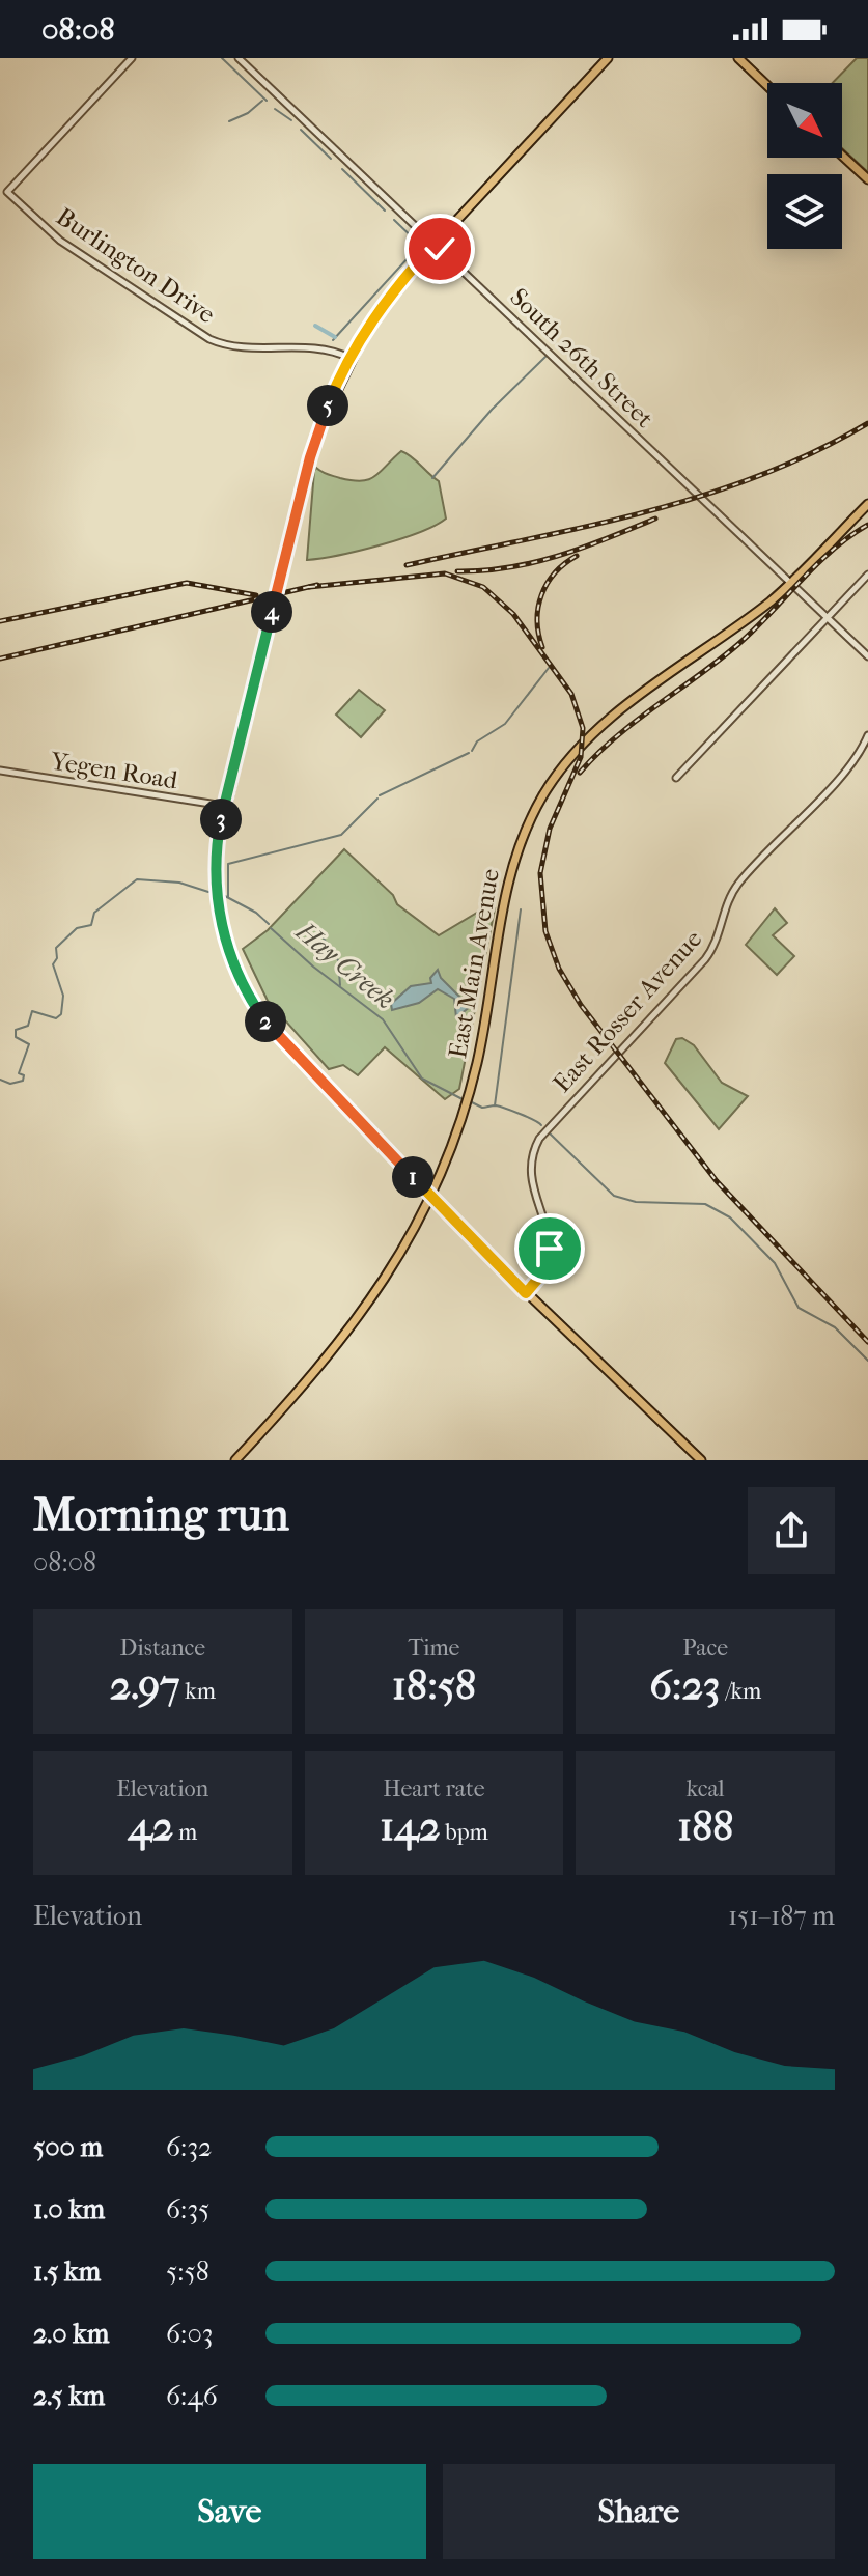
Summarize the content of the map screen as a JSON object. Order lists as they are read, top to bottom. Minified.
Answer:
{"streets":{"main road":["East Main Avenue"],"street":["Burlington Drive","South 26th Street","Yegen Road","East Rosser Avenue"]},"crossings":[["South 26th Street","East Main Avenue"]],"water":["Hay Creek"],"north":"bottom right","page":{"status":"08:08","pins":["5","4","3","2","1"],"heading":["Morning run","08:08"],"stats":[["Distance","2.97 km"],["Time","18:58"],["Pace","6:23 /km"],["Elevation","42 m"],["Heart rate","142 bpm"],["kcal","188"]],"chart":["Elevation","151–187 m"],"list":[{"name":"500 m","note":"6:32"},{"name":"1.0 km","note":"6:35"},{"name":"1.5 km","note":"5:58"},{"name":"2.0 km","note":"6:03"},{"name":"2.5 km","note":"6:46"}],"buttons":["Save","Share"]}}
